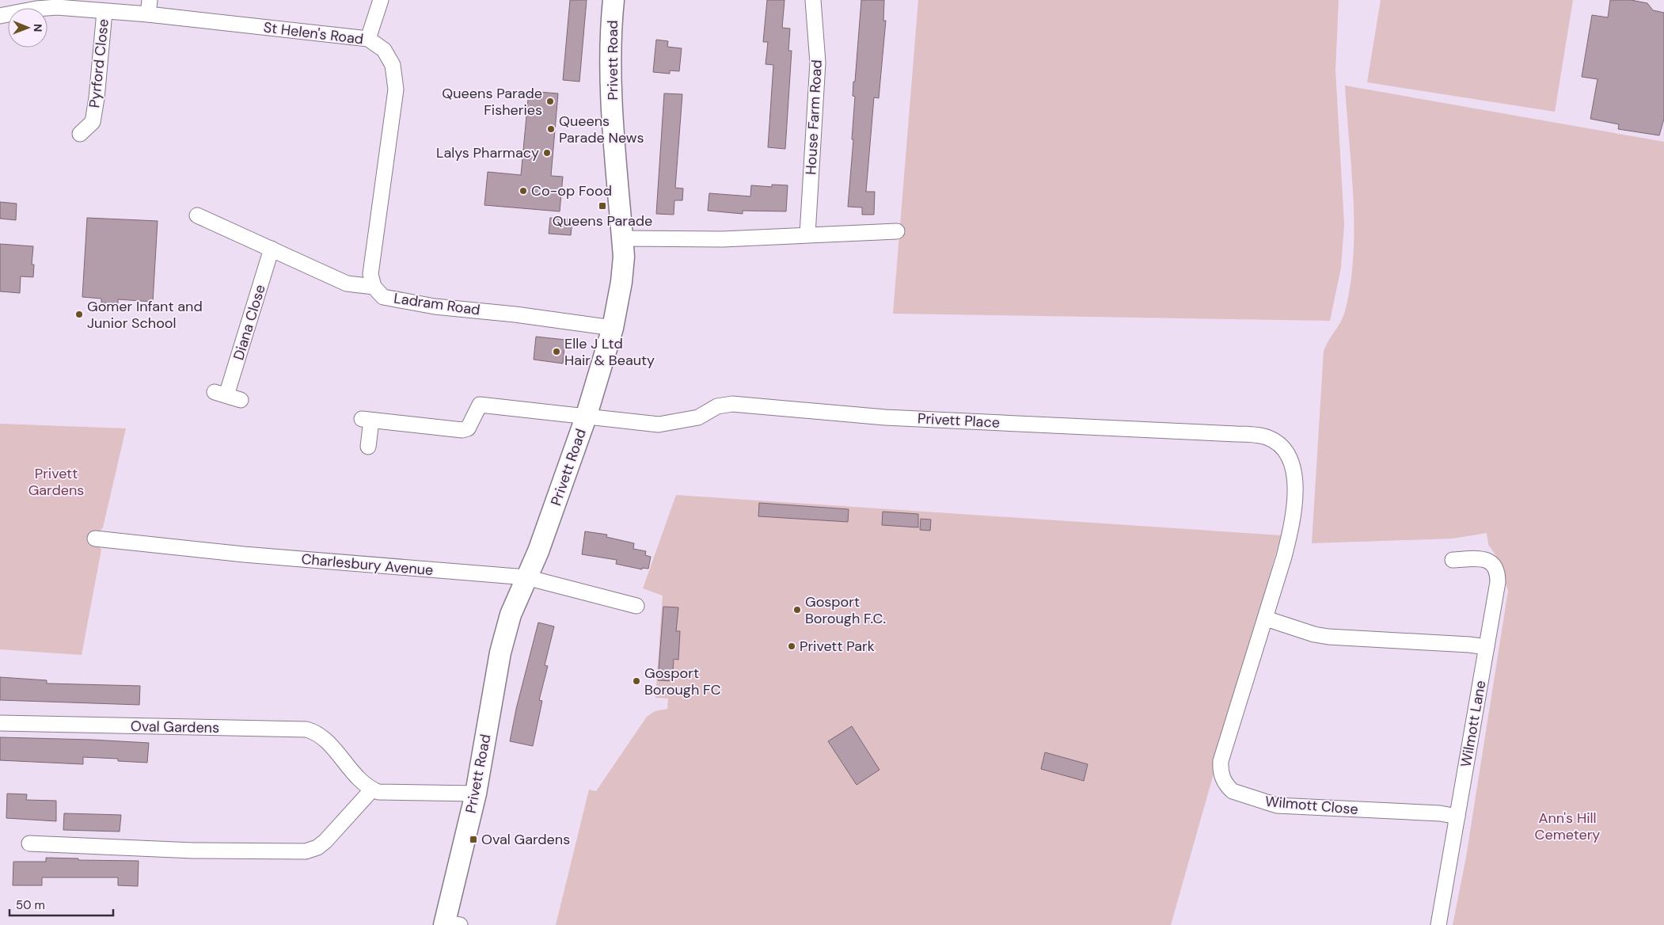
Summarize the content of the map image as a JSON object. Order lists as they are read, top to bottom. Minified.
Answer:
{"streets":{"main road":["Privett Road"],"street":["St Helen's Road","Pyrford Close","House Farm Road","Ladram Road","Diana Close","Privett Place","Charlesbury Avenue","Wilmott Lane","Oval Gardens","Wilmott Close"]},"crossings":[["St Helen's Road","Pyrford Close"],["St Helen's Road","Ladram Road"],["Privett Road","Ladram Road"],["Privett Road","Privett Place"],["Privett Road","Charlesbury Avenue"],["Privett Road","Oval Gardens"],["Privett Place","Wilmott Close"],["Wilmott Lane","Wilmott Close"]],"parks":["Privett Gardens","Ann's Hill Cemetery"],"places":{"other":["Queens Parade Fisheries","Queens Parade News","Lalys Pharmacy","Co-op Food","Gomer Infant and Junior School","Elle J Ltd Hair & Beauty","Gosport Borough F.C.","Privett Park","Gosport Borough FC"],"transit":["Queens Parade","Oval Gardens"]},"scale_bar":"50 m","north":"right"}
